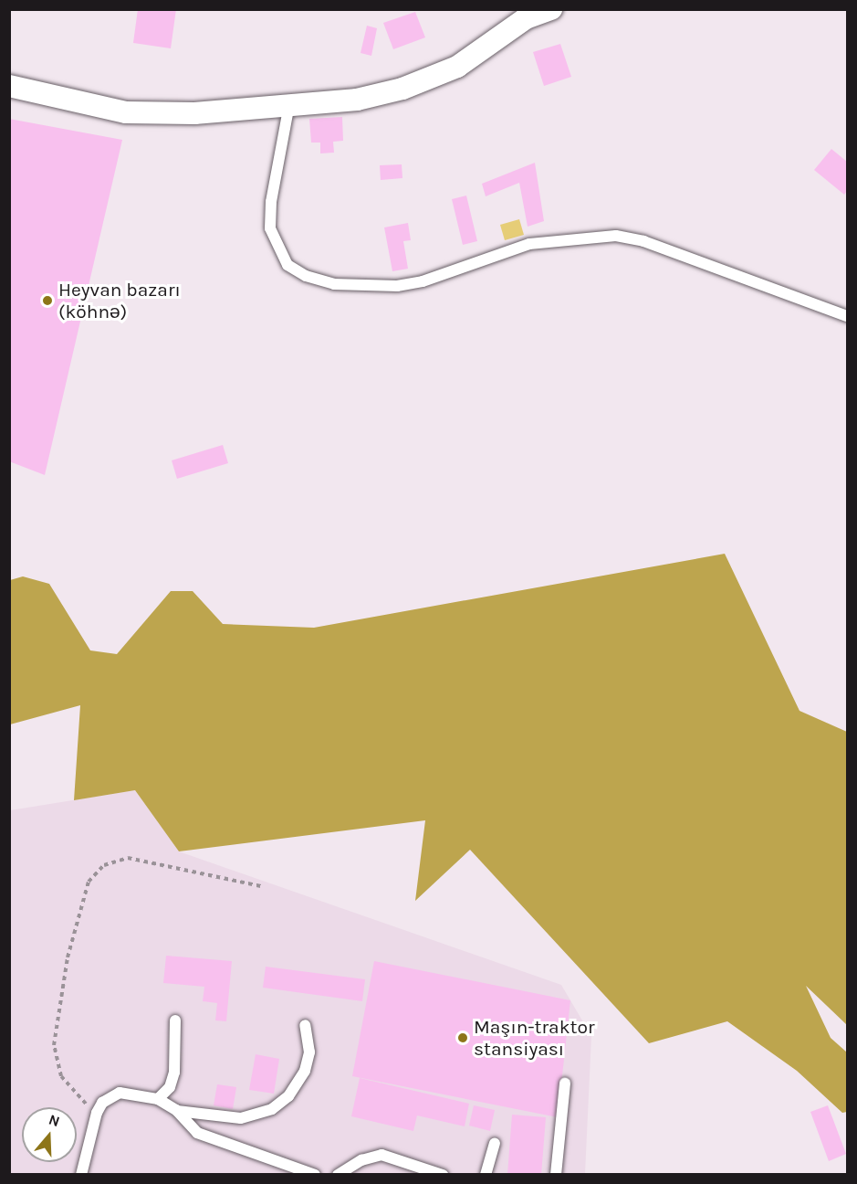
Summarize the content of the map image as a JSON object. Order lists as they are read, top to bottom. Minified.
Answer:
{"places":["Heyvan bazarı (köhnə)","Maşın-traktor stansiyası"],"north":"top"}
